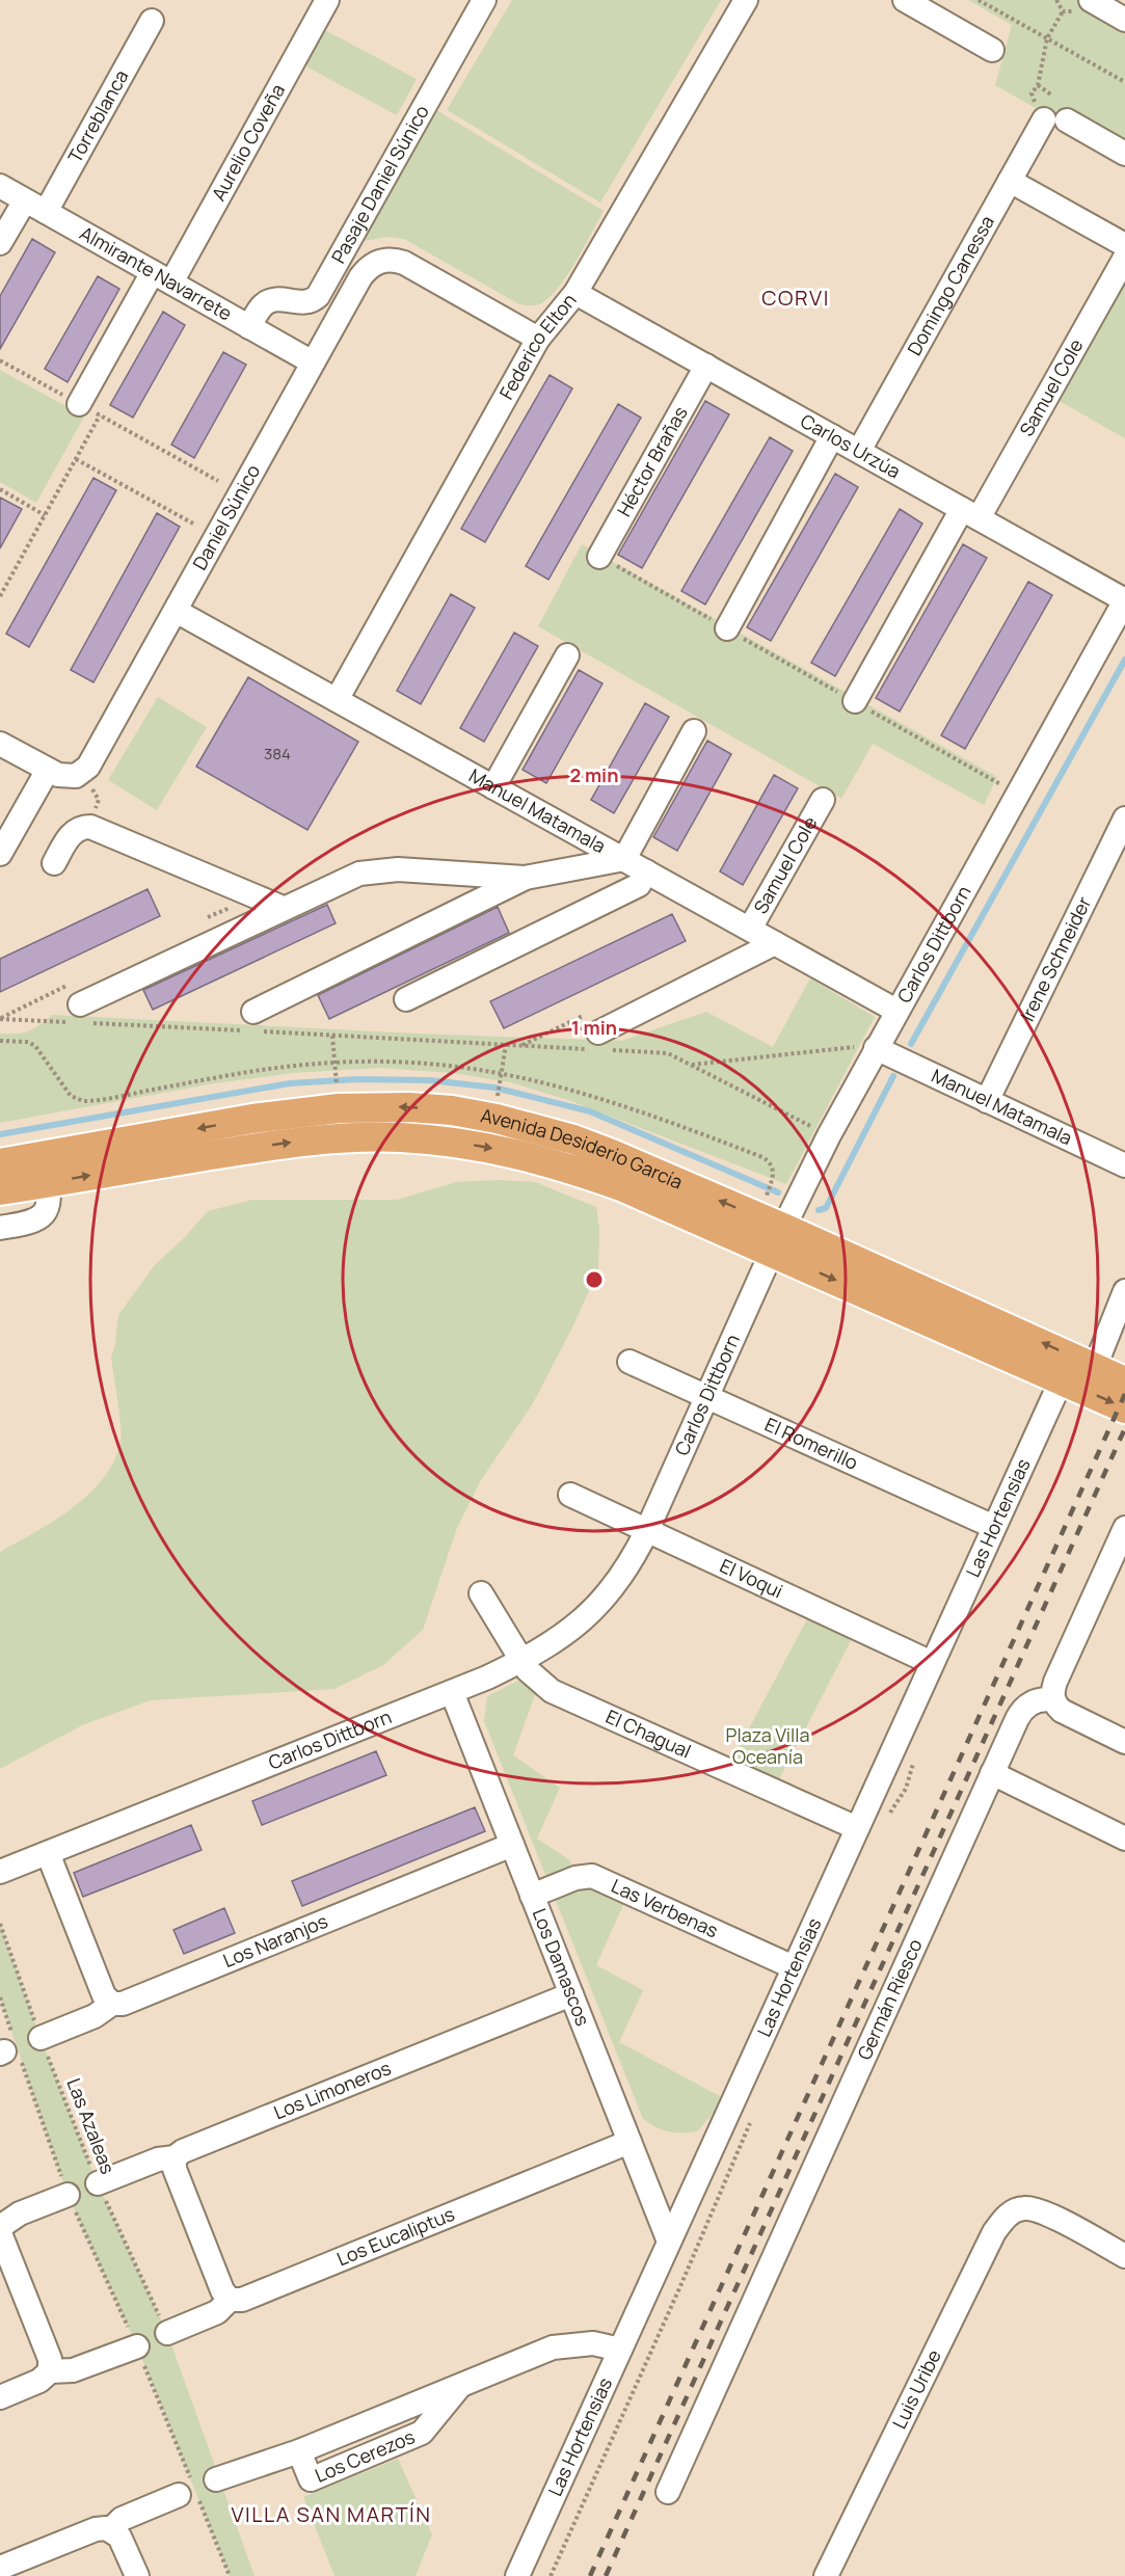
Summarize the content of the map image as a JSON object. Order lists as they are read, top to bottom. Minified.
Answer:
{"streets":{"main road":["Avenida Desiderio García"],"street":["Torreblanca","Aurelio Coveña","Pasaje Daniel Súnico","Almirante Navarrete","Domingo Canessa","Federico Elton","Samuel Cole","Carlos Urzúa","Héctor Brañas","Daniel Súnico","Manuel Matamala","Carlos Dittborn","Irene Schneider","El Romerillo","Las Hortensias","El Voqui","El Chagual","Las Verbenas","Los Naranjos","Los Damascos","Germán Riesco","Los Limoneros","Los Eucaliptus","Luis Uribe","Los Cerezos"],"path":["Las Azaleas"]},"crossings":[["Torreblanca","Almirante Navarrete"],["Aurelio Coveña","Almirante Navarrete"],["Pasaje Daniel Súnico","Almirante Navarrete"],["Almirante Navarrete","Daniel Súnico"],["Domingo Canessa","Carlos Urzúa"],["Federico Elton","Carlos Urzúa"],["Federico Elton","Daniel Súnico"],["Federico Elton","Manuel Matamala"],["Samuel Cole","Carlos Urzúa"],["Samuel Cole","Manuel Matamala"],["Carlos Urzúa","Héctor Brañas"],["Carlos Urzúa","Carlos Dittborn"],["Daniel Súnico","Manuel Matamala"],["Manuel Matamala","Carlos Dittborn"],["Manuel Matamala","Irene Schneider"],["Carlos Dittborn","Avenida Desiderio García"],["Carlos Dittborn","El Romerillo"],["Carlos Dittborn","El Voqui"],["Carlos Dittborn","El Chagual"],["Carlos Dittborn","Los Damascos"],["Avenida Desiderio García","Las Hortensias"],["El Romerillo","Las Hortensias"],["Las Hortensias","El Voqui"],["Las Hortensias","El Chagual"],["Las Hortensias","Las Verbenas"],["Las Hortensias","Los Damascos"],["Las Hortensias","Los Cerezos"],["Las Verbenas","Los Damascos"],["Los Naranjos","Los Damascos"],["Los Naranjos","Las Azaleas"],["Los Damascos","Los Limoneros"],["Los Damascos","Los Eucaliptus"],["Los Limoneros","Las Azaleas"],["Las Azaleas","Los Eucaliptus"]],"districts":["CORVI","VILLA SAN MARTÍN"],"parks":["Plaza Villa Oceanía"],"house_numbers":["384"],"rings":["2 min","1 min"]}
